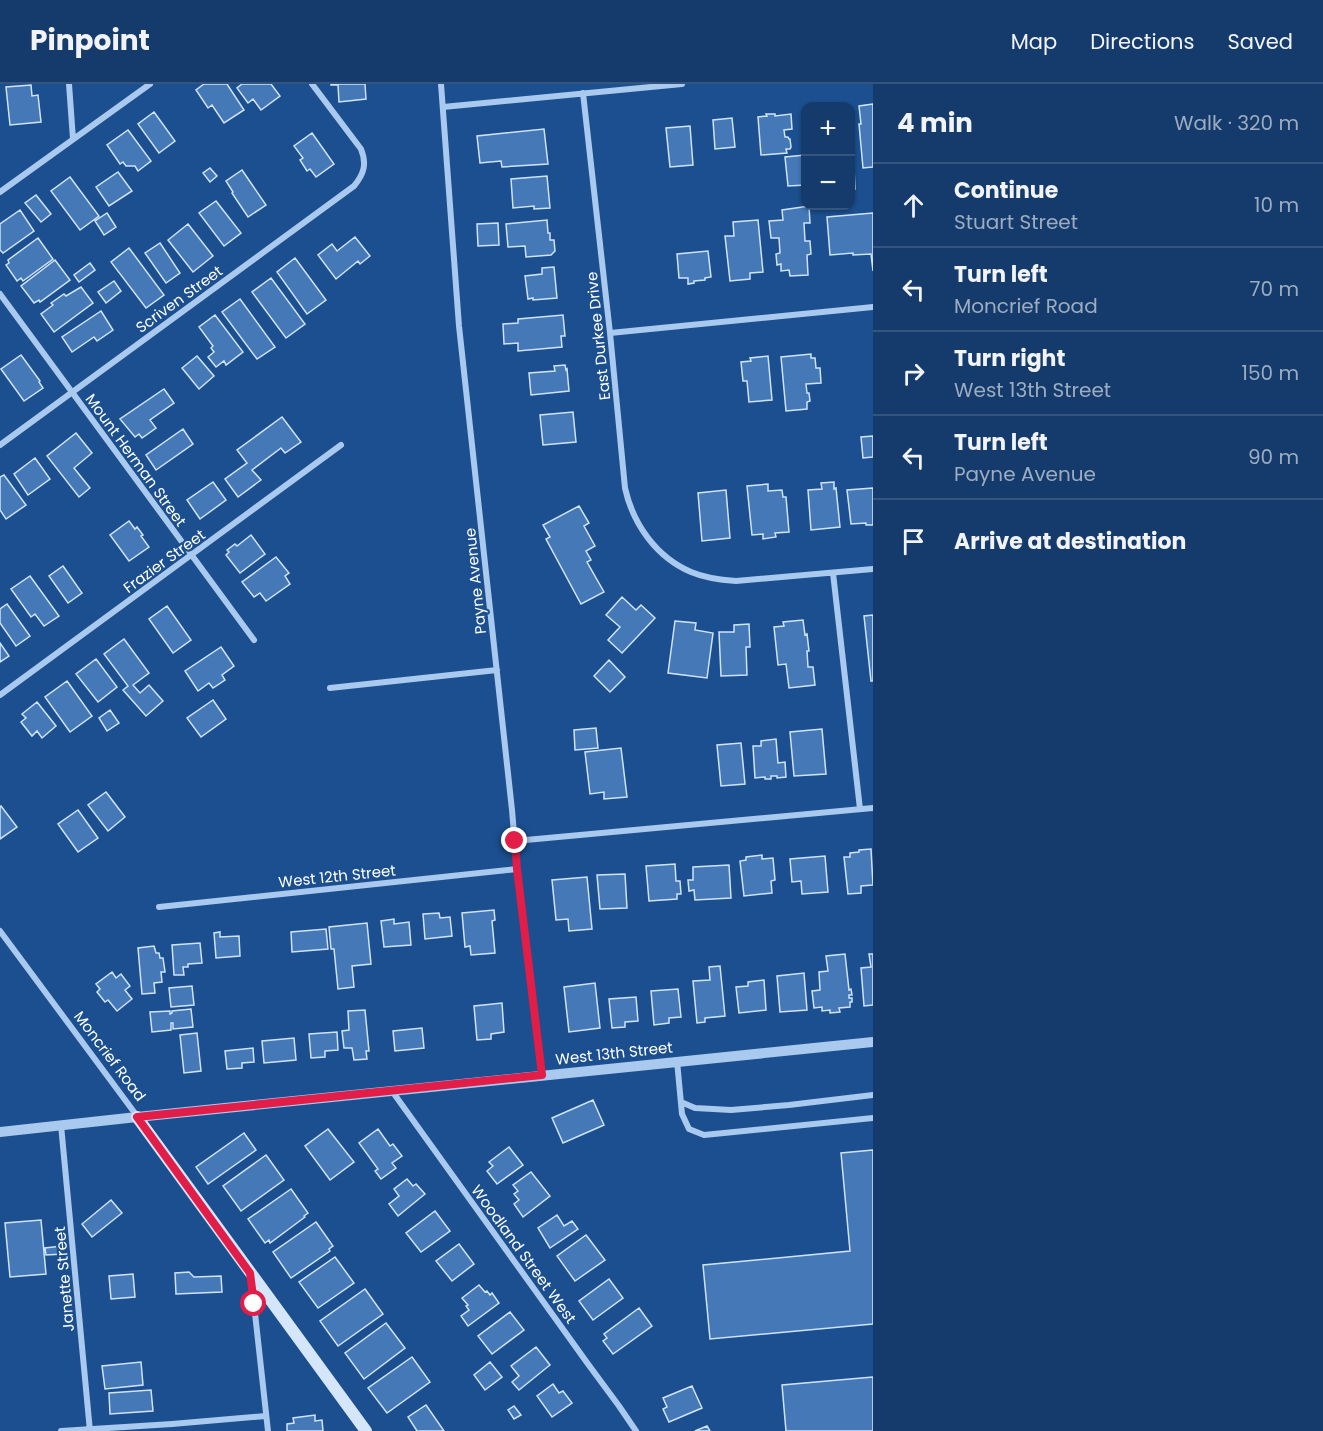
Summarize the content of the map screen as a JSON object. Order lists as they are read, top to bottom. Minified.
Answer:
{"streets":{"main road":["Moncrief Road"],"street":["Scriven Street","East Durkee Drive","Mount Herman Street","Frazier Street","Payne Avenue","West 12th Street","West 13th Street","Woodland Street West","Janette Street"]},"crossings":[["Scriven Street","Mount Herman Street"],["Mount Herman Street","Frazier Street"],["Payne Avenue","West 12th Street"],["Payne Avenue","West 13th Street"],["West 13th Street","Moncrief Road"],["West 13th Street","Woodland Street West"],["West 13th Street","Janette Street"]],"page":{"header":"Pinpoint","nav":["Map","Directions","Saved"],"heading":["4 min","Walk · 320 m"],"map_buttons":["+","−"],"list":[["Continue","Stuart Street","10 m"],["Turn left","Moncrief Road","70 m"],["Turn right","West 13th Street","150 m"],["Turn left","Payne Avenue","90 m"],"Arrive at destination"]}}
